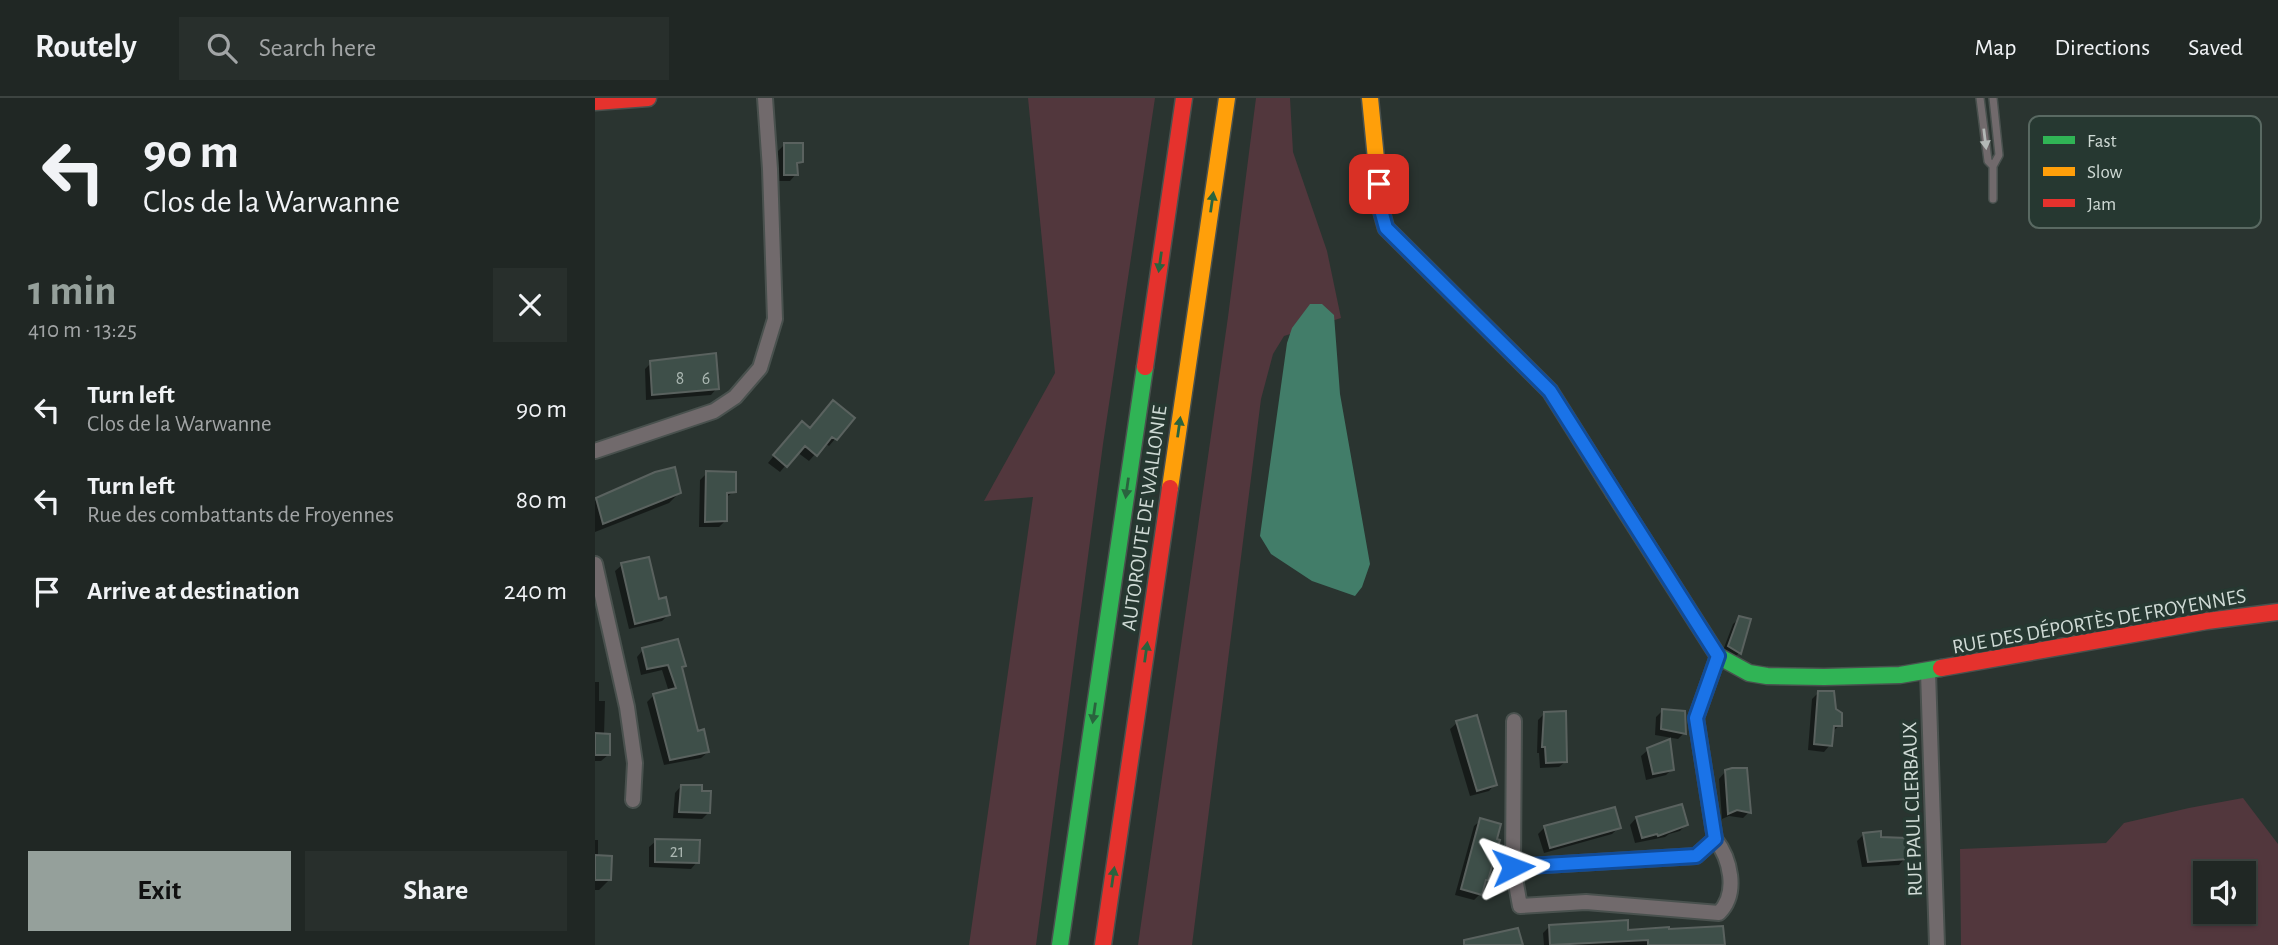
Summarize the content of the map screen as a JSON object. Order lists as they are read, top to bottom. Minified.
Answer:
{"streets":{"main road":["AUTOROUTE DE WALLONIE","RUE DES DÉPORTÈS DE FROYENNES"],"street":["RUE PAUL CLERBAUX"]},"crossings":[["RUE DES DÉPORTÈS DE FROYENNES","RUE PAUL CLERBAUX"]],"house_numbers":["8","6","21"],"legend":["Fast","Slow","Jam"],"page":{"header":"Routely","search":"Search here","nav":["Map","Directions","Saved"],"turn":["90 m","Clos de la Warwanne"],"heading":["1 min","410 m · 13:25"],"list":[{"name":"Turn left","note":"Clos de la Warwanne","value":"90 m"},{"name":"Turn left","note":"Rue des combattants de Froyennes","value":"80 m"},{"name":"Arrive at destination","value":"240 m"}],"buttons":["Exit","Share"]}}
